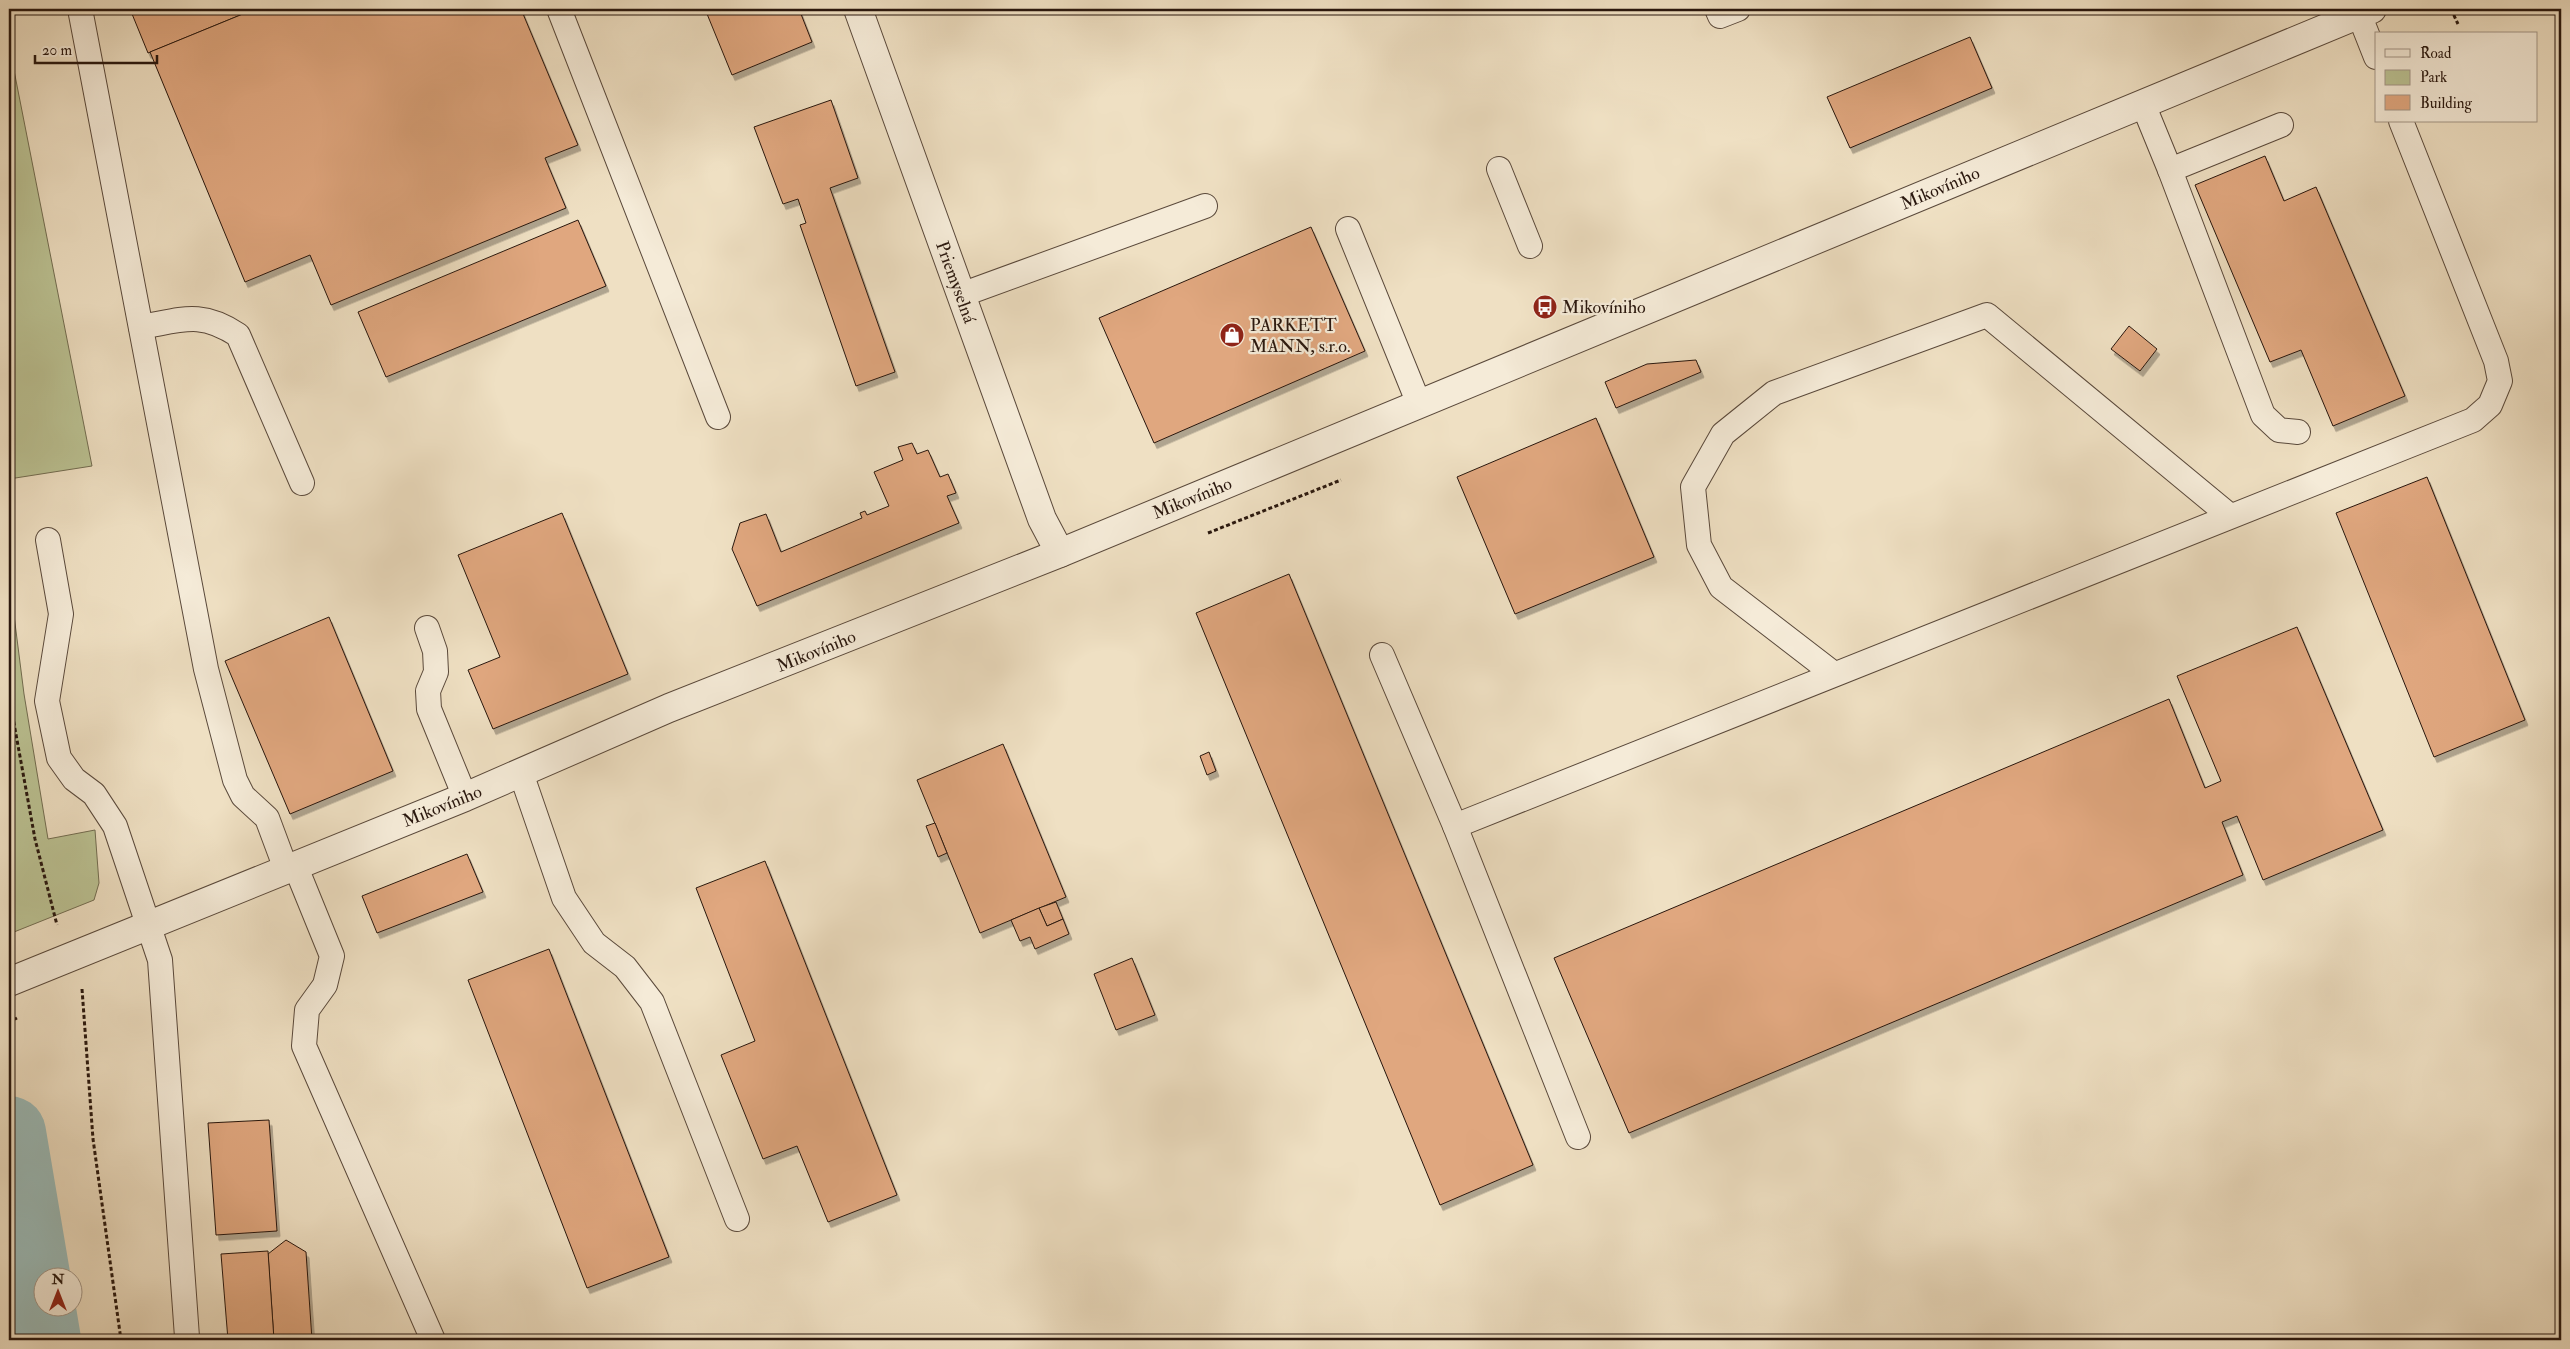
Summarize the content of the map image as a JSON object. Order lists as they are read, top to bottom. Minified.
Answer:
{"streets":{"street":["Mikovíniho","Priemyselná"]},"crossings":[["Mikovíniho","Priemyselná"]],"places":{"bus stop":["Mikovíniho"],"shop":["PARKETT MANN, s.r.o."]},"legend":["Road","Park","Building"],"scale_bar":"20 m","north":"top"}
